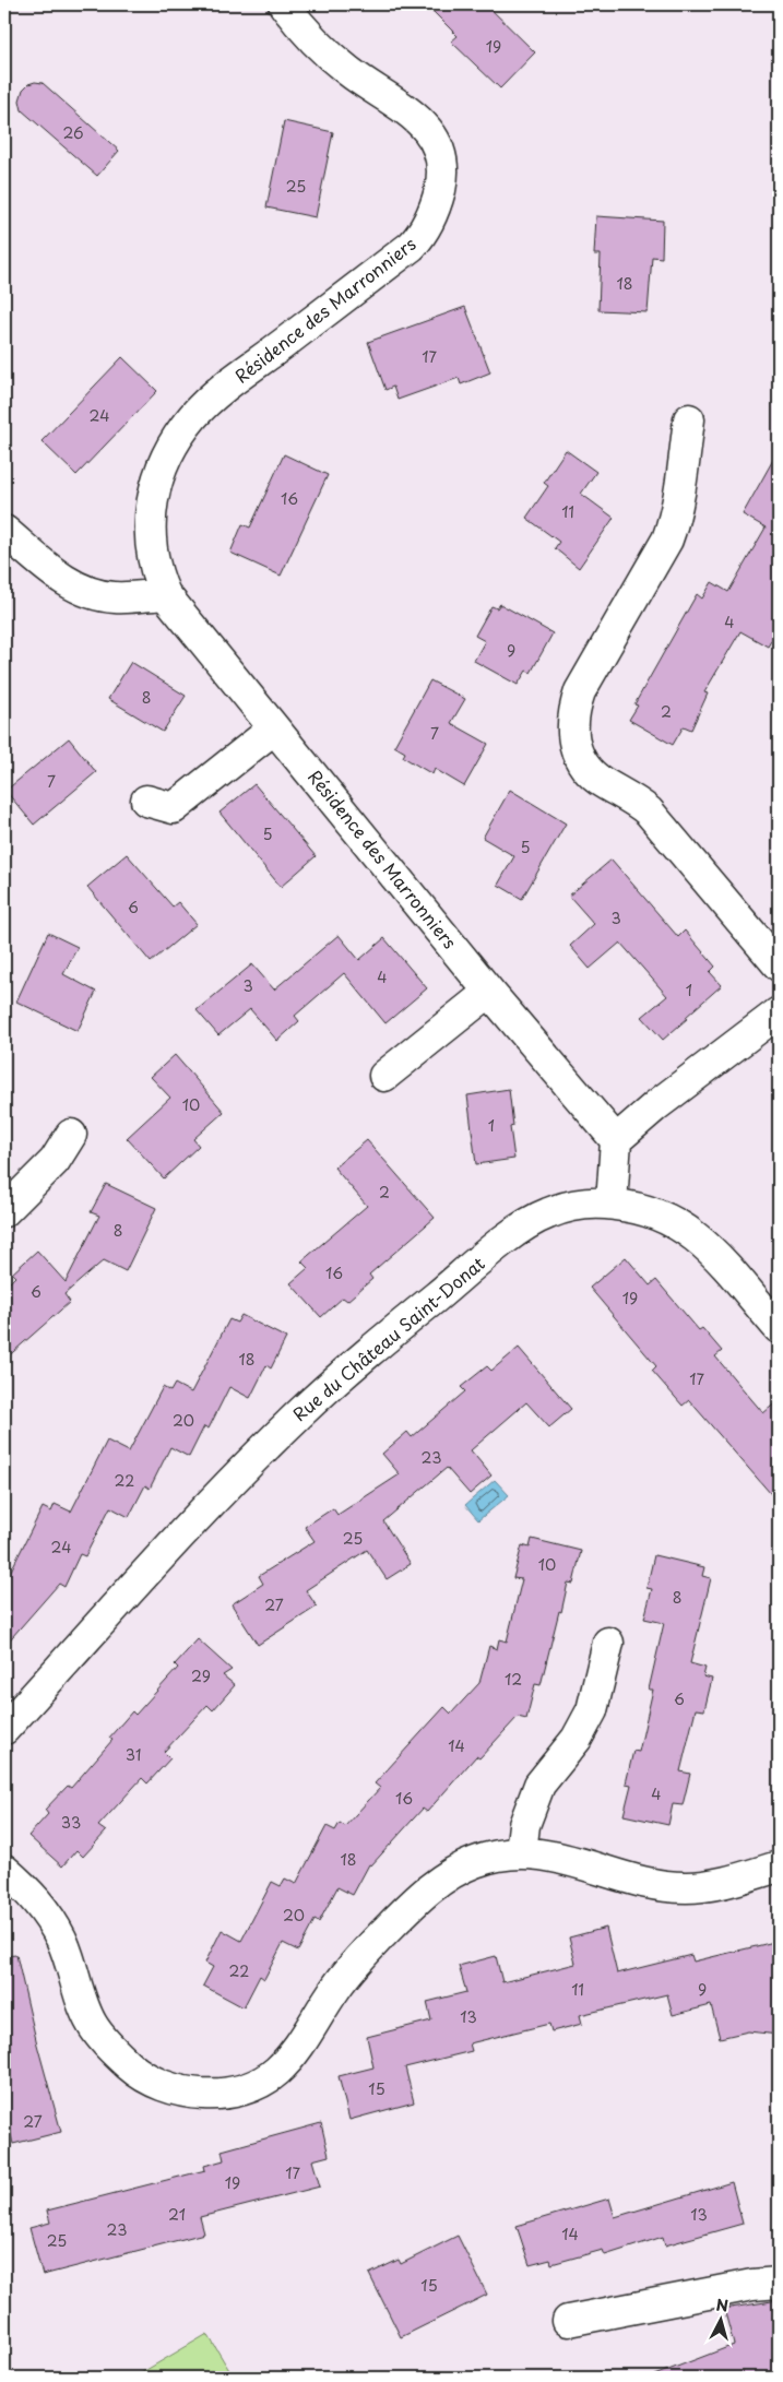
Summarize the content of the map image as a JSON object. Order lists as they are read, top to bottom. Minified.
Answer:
{"streets":{"street":["Résidence des Marronniers","Rue du Château Saint-Donat"]},"house_numbers":["19","26","25","18","17","24","16","11","4","9","8","2","7","7","5","5","6","3","4","3","1","10","1","2","8","16","6","19","18","17","20","23","22","25","24","10","8","27","29","12","6","14","31","4","16","33","18","20","22","11","9","13","15","27","17","19","21","13","23","14","25","15"],"north":"top"}
